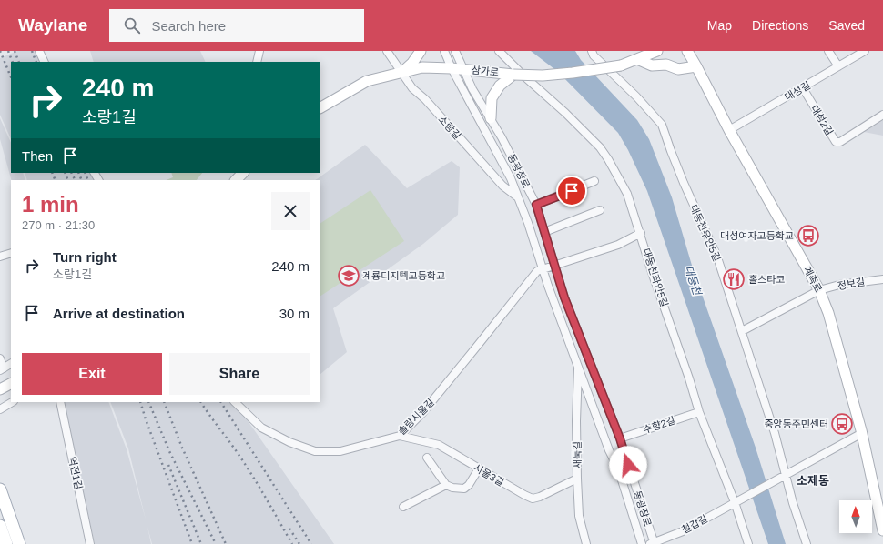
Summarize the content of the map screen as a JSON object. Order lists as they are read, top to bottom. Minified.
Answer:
{"streets":{"main road":["삼가로","계족로"],"street":["대성길","대성2길","소랑길","동광장로","대동천우안5길","대동천좌안5길","정보길","솔랑시울길","수향2길","새둑길","역전1길","시울3길","철갑길"]},"crossings":[["삼가로","소랑길"],["삼가로","동광장로"],["대성길","대성2길"],["대성길","계족로"],["소랑길","동광장로"],["동광장로","솔랑시울길"],["동광장로","수향2길"],["동광장로","새둑길"],["동광장로","철갑길"],["대동천우안5길","정보길"],["대동천우안5길","철갑길"],["대동천좌안5길","솔랑시울길"],["대동천좌안5길","수향2길"],["대동천좌안5길","철갑길"],["계족로","정보길"],["솔랑시울길","시울3길"],["새둑길","시울3길"]],"districts":["소제동"],"water":["대동천"],"places":{"bus stop":["대성여자고등학교","중앙동주민센터"],"school or university":["계룡디지텍고등학교"],"restaurant":["홀스타코"]},"north":"top","page":{"header":"Waylane","search":"Search here","nav":["Map","Directions","Saved"],"turn":["240 m","소랑1길"],"then":"Then","heading":["1 min","270 m · 21:30"],"list":[{"name":"Turn right","note":"소랑1길","value":"240 m"},{"name":"Arrive at destination","value":"30 m"}],"buttons":["Exit","Share"]}}
